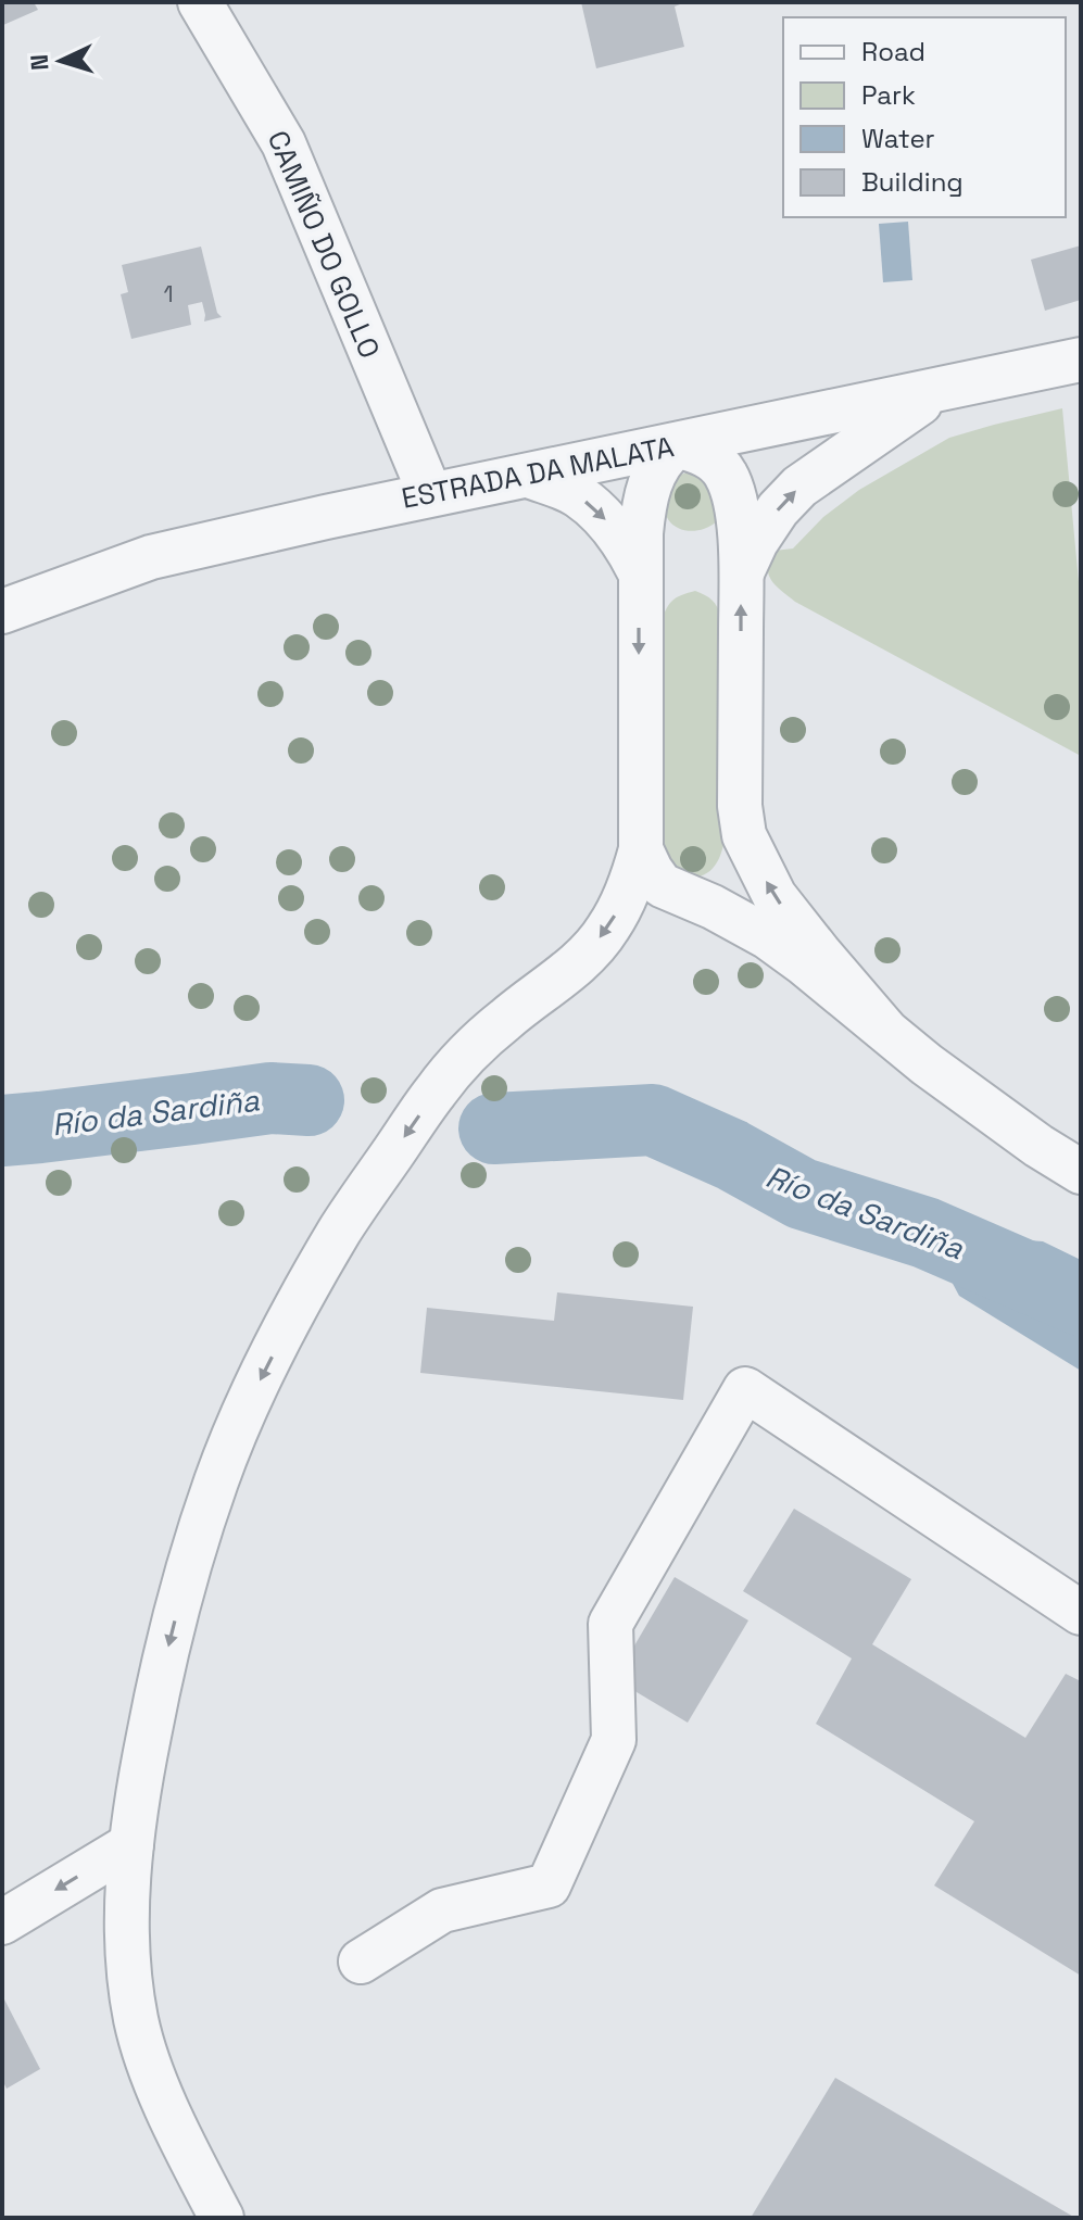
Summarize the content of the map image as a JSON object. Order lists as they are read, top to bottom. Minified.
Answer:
{"streets":{"street":["CAMIÑO DO GOLLO","ESTRADA DA MALATA"]},"crossings":[["CAMIÑO DO GOLLO","ESTRADA DA MALATA"]],"water":["Río da Sardiña"],"house_numbers":["1"],"legend":["Road","Park","Water","Building"],"north":"left"}
